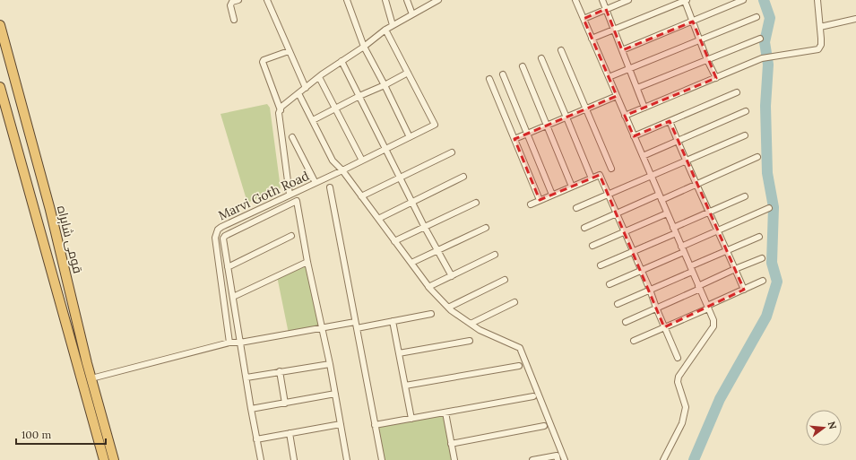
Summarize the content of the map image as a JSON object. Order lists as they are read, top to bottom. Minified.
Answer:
{"streets":{"highway":["قومی شاہراہ"],"street":["Marvi Goth Road"]},"scale_bar":"100 m","north":"right"}
